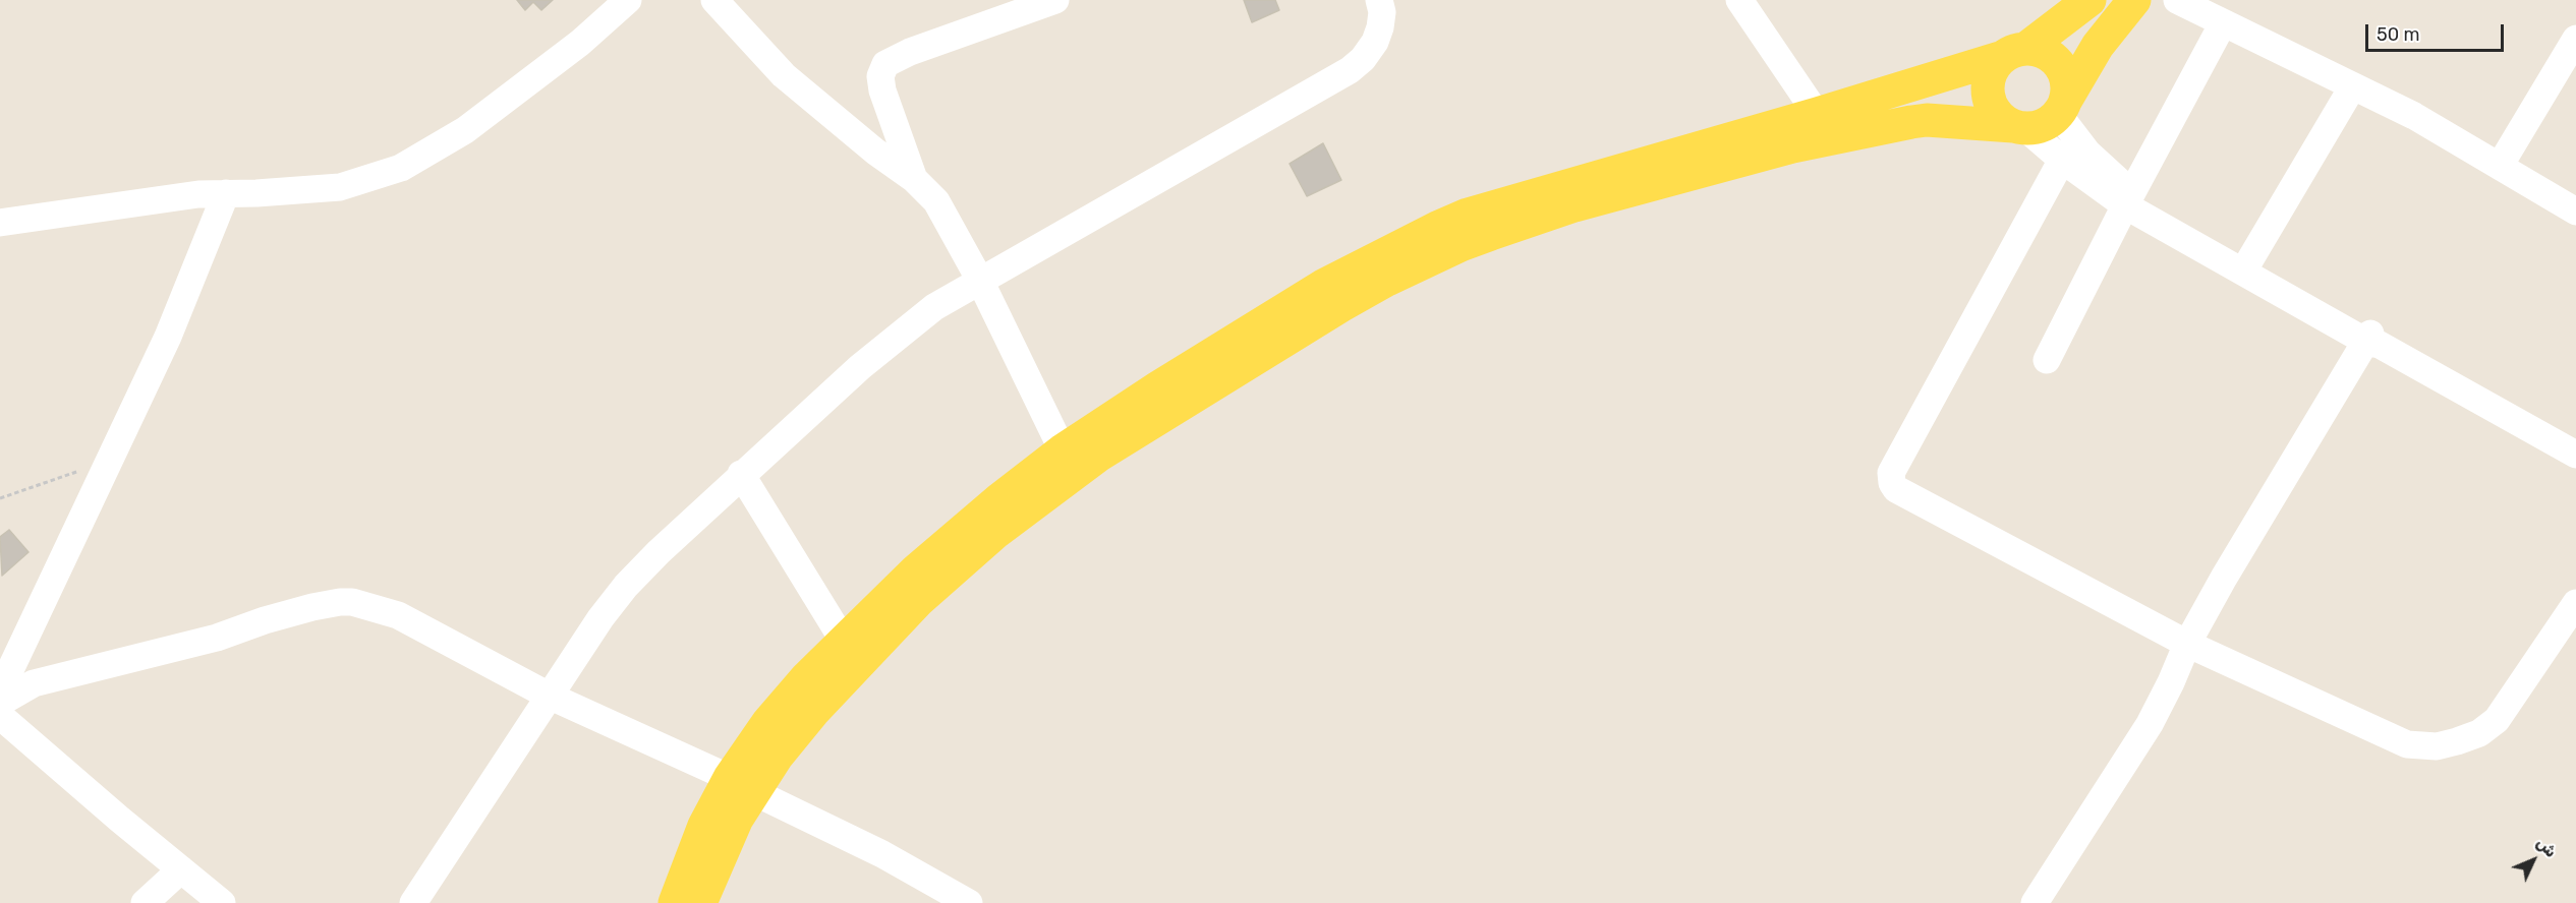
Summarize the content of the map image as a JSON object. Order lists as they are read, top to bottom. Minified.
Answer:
{"scale_bar":"50 m","north":"top right"}
